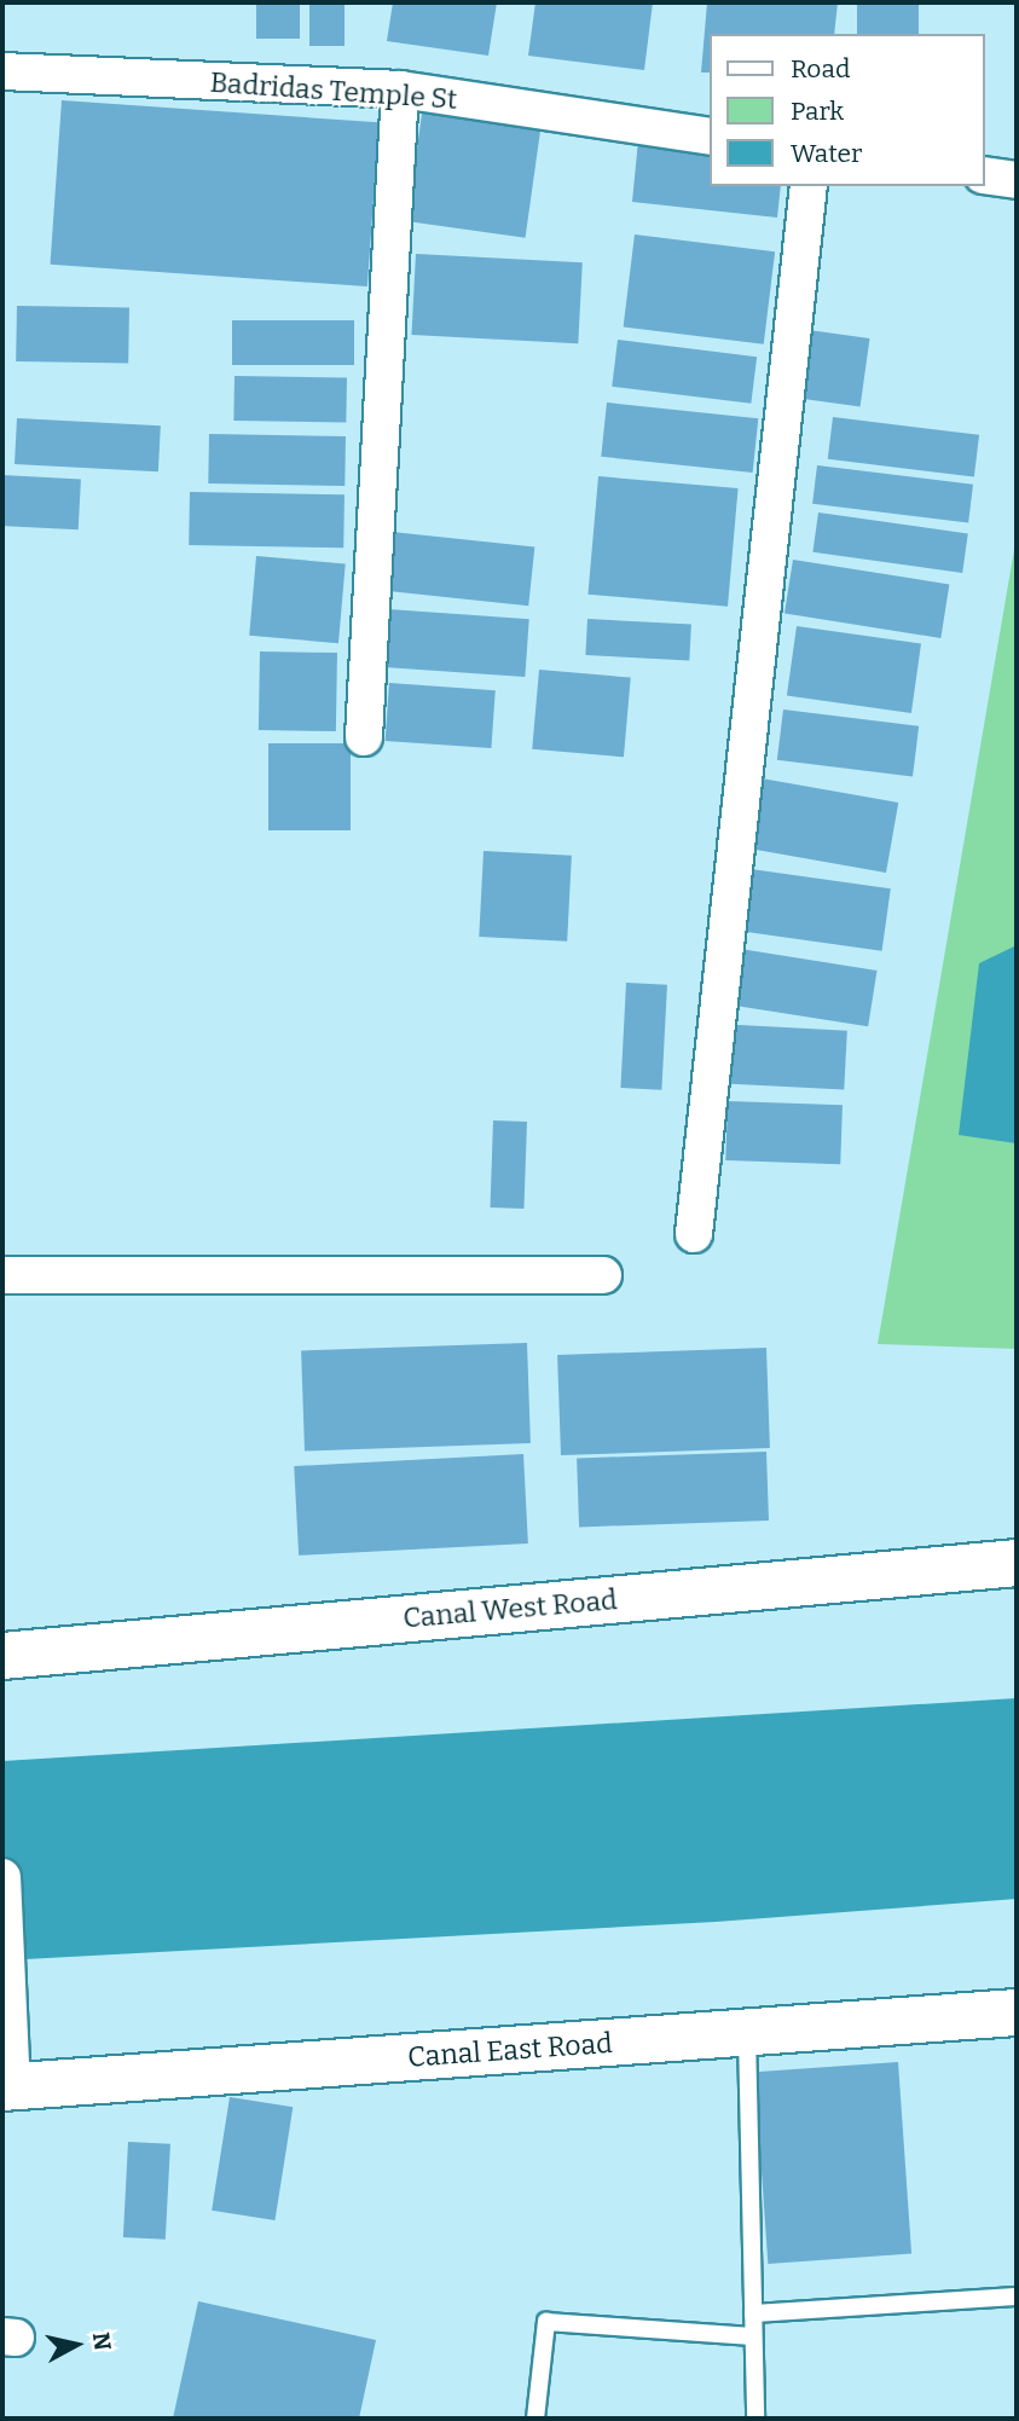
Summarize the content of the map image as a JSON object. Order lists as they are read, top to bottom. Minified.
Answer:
{"streets":{"main road":["Canal West Road","Canal East Road"],"street":["Badridas Temple St"]},"legend":["Road","Park","Water"],"north":"right"}
